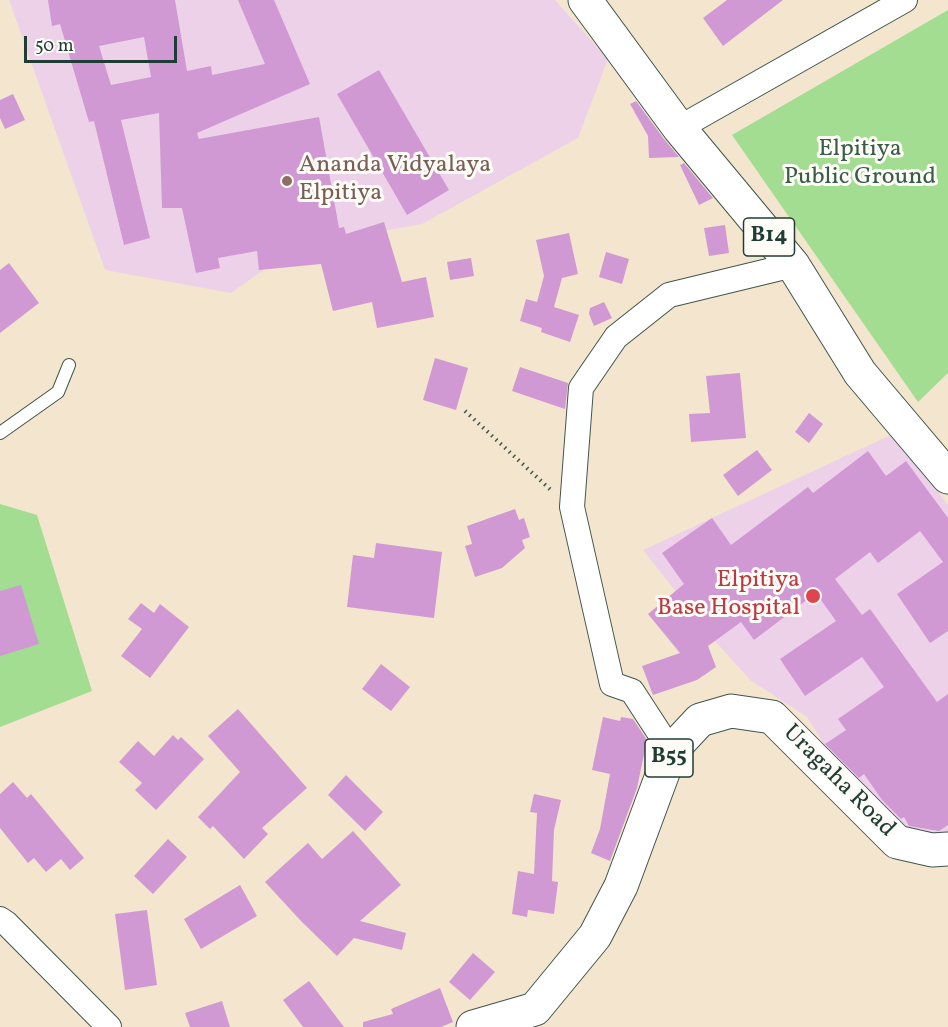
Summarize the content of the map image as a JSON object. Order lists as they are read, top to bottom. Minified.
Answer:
{"streets":{"main road":["B14","B55","Uragaha Road"]},"parks":["Elpitiya Public Ground"],"places":["Ananda Vidyalaya Elpitiya","Elpitiya Base Hospital"],"scale_bar":"50 m"}
